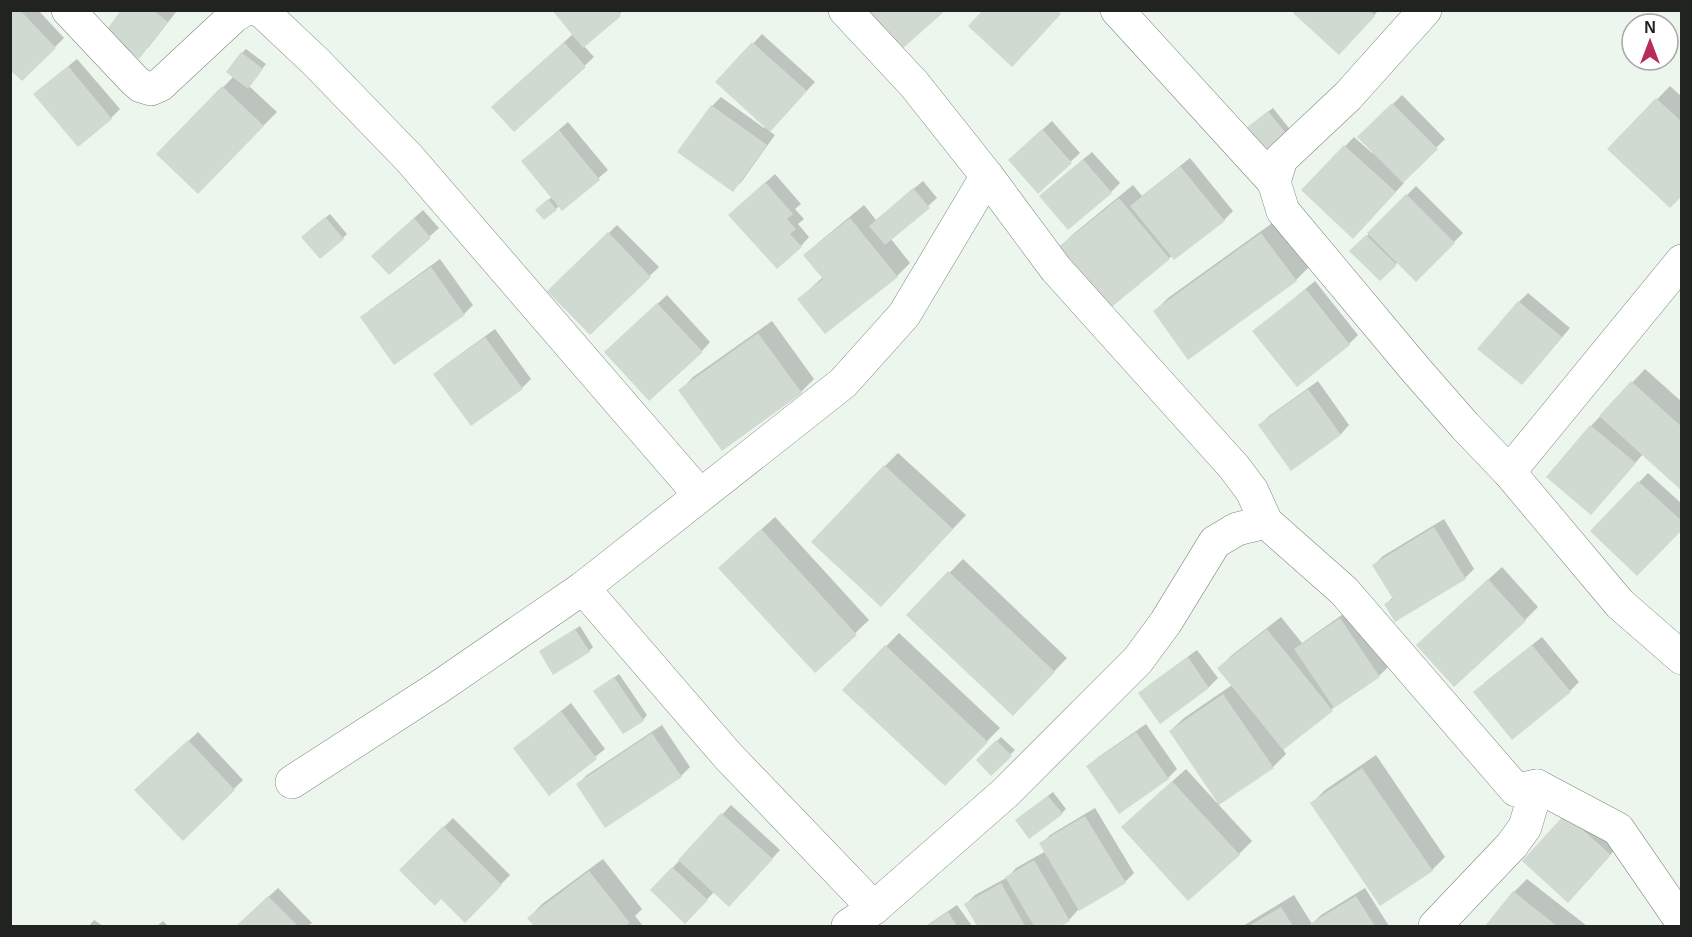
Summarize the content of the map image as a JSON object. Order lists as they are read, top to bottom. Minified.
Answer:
{"north":"top"}
